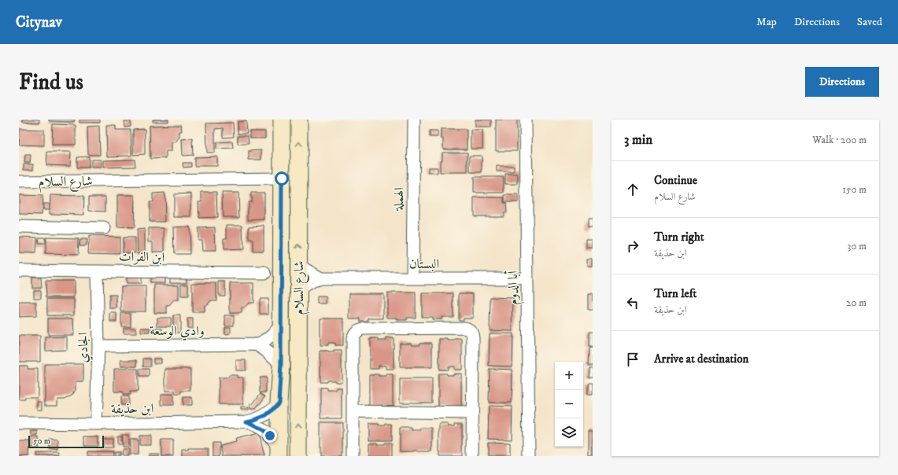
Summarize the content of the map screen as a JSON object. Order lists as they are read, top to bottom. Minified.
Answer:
{"streets":{"main road":["شارع السلام"],"street":["الهملة","ابن الفرات","البستان","أبا الدوم","وادي الوسعة","الجادي","ابن حذيفة"]},"crossings":[["شارع السلام","البستان"],["شارع السلام","وادي الوسعة"],["شارع السلام","ابن حذيفة"],["الهملة","البستان"],["ابن الفرات","الجادي"],["البستان","أبا الدوم"],["وادي الوسعة","الجادي"],["الجادي","ابن حذيفة"]],"scale_bar":"50 m","page":{"header":"Citynav","nav":["Map","Directions","Saved"],"buttons":"Directions","title":"Find us","heading":["3 min","Walk · 200 m"],"list":[["Continue","شارع السلام","150 m"],["Turn right","ابن حذيفة","30 m"],["Turn left","ابن حذيفة","20 m"],"Arrive at destination"],"map_buttons":["+","−"],"scale":"50 m"}}
